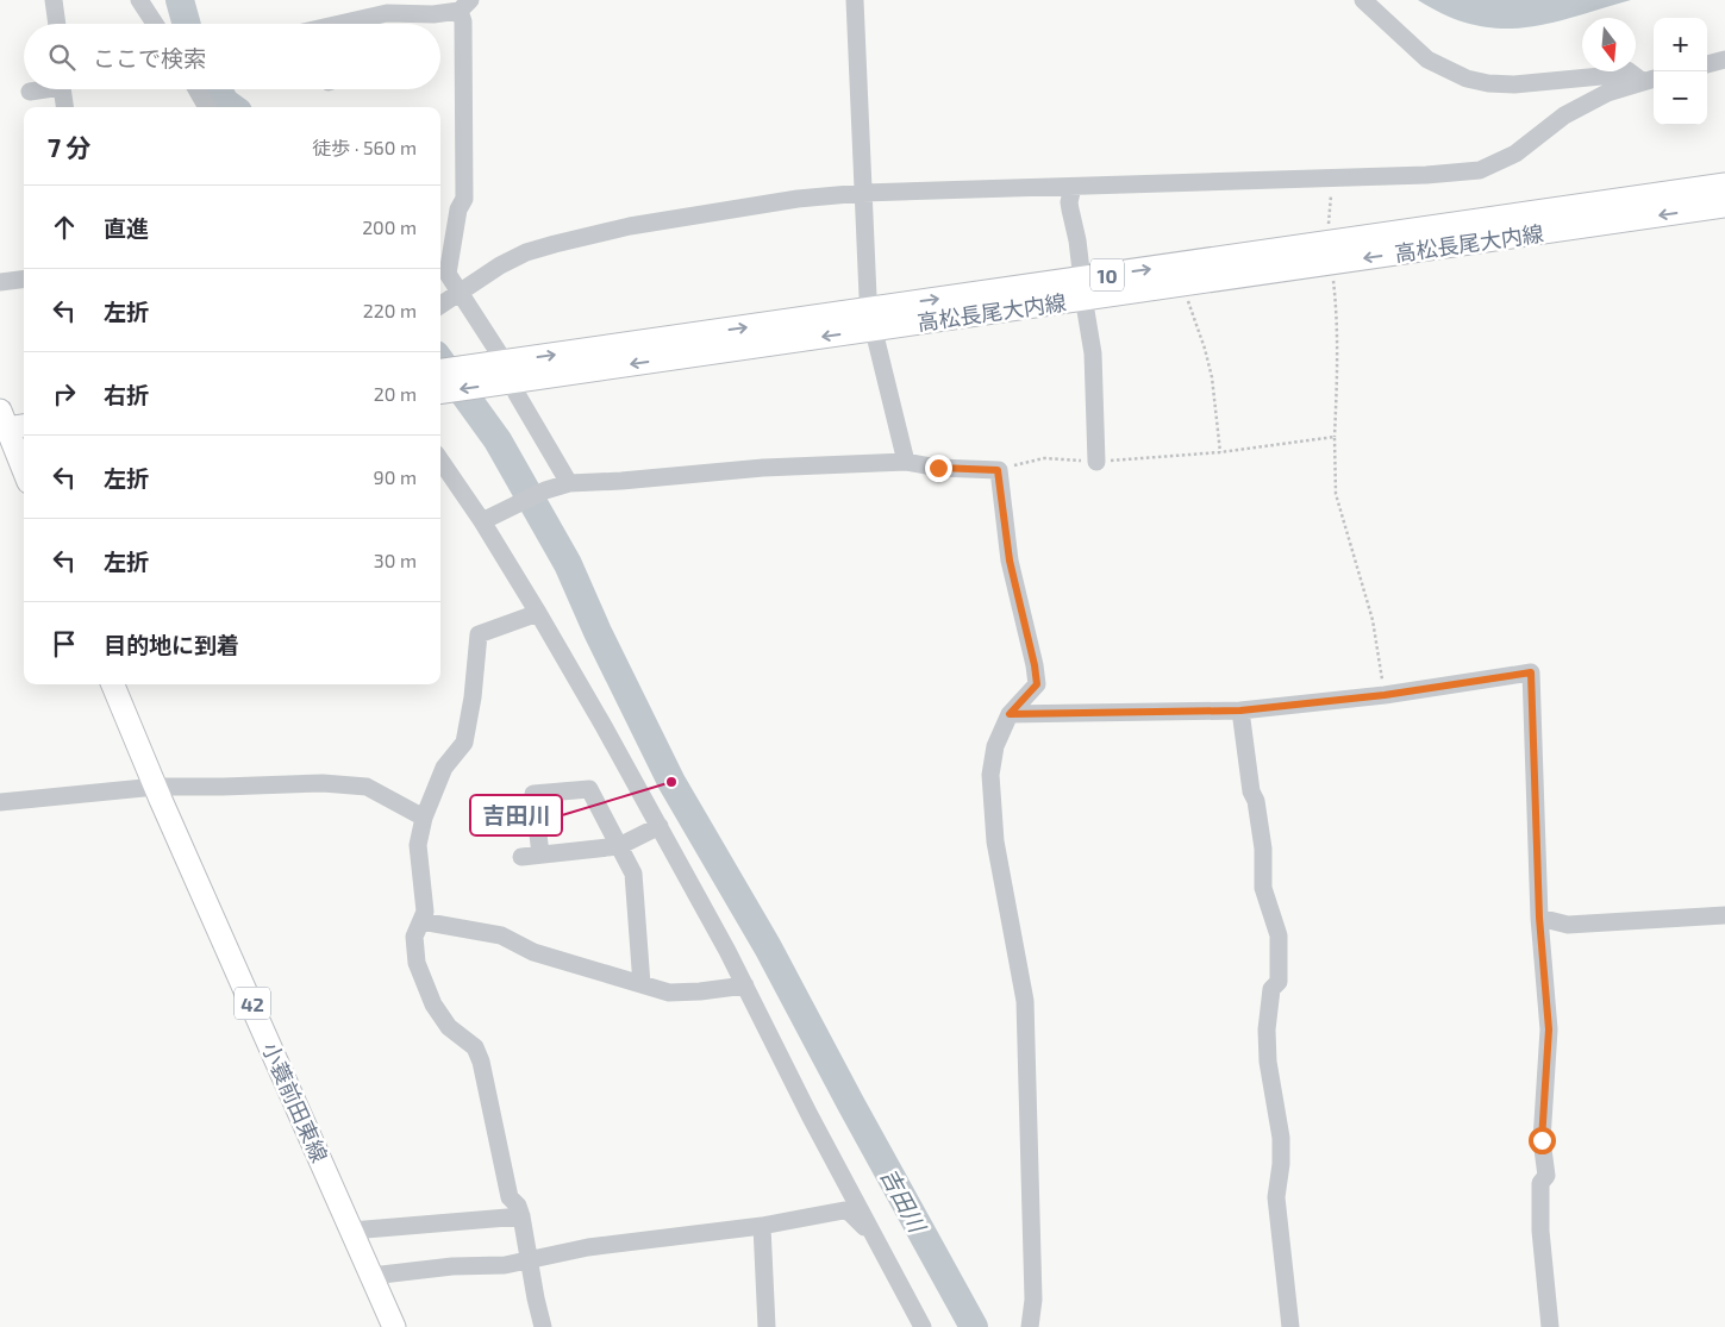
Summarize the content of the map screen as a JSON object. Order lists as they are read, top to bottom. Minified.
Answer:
{"streets":{"main road":["高松長尾大内線","10","42","小蓑前田東線"]},"water":["吉田川"],"places":["吉田川"],"north":"bottom","page":{"map_buttons":["+","−"],"search":"ここで検索","heading":["7 分","徒歩 · 560 m"],"list":[["直進","200 m"],["左折","220 m"],["右折","20 m"],["左折","90 m"],["左折","30 m"],"目的地に到着"]}}
